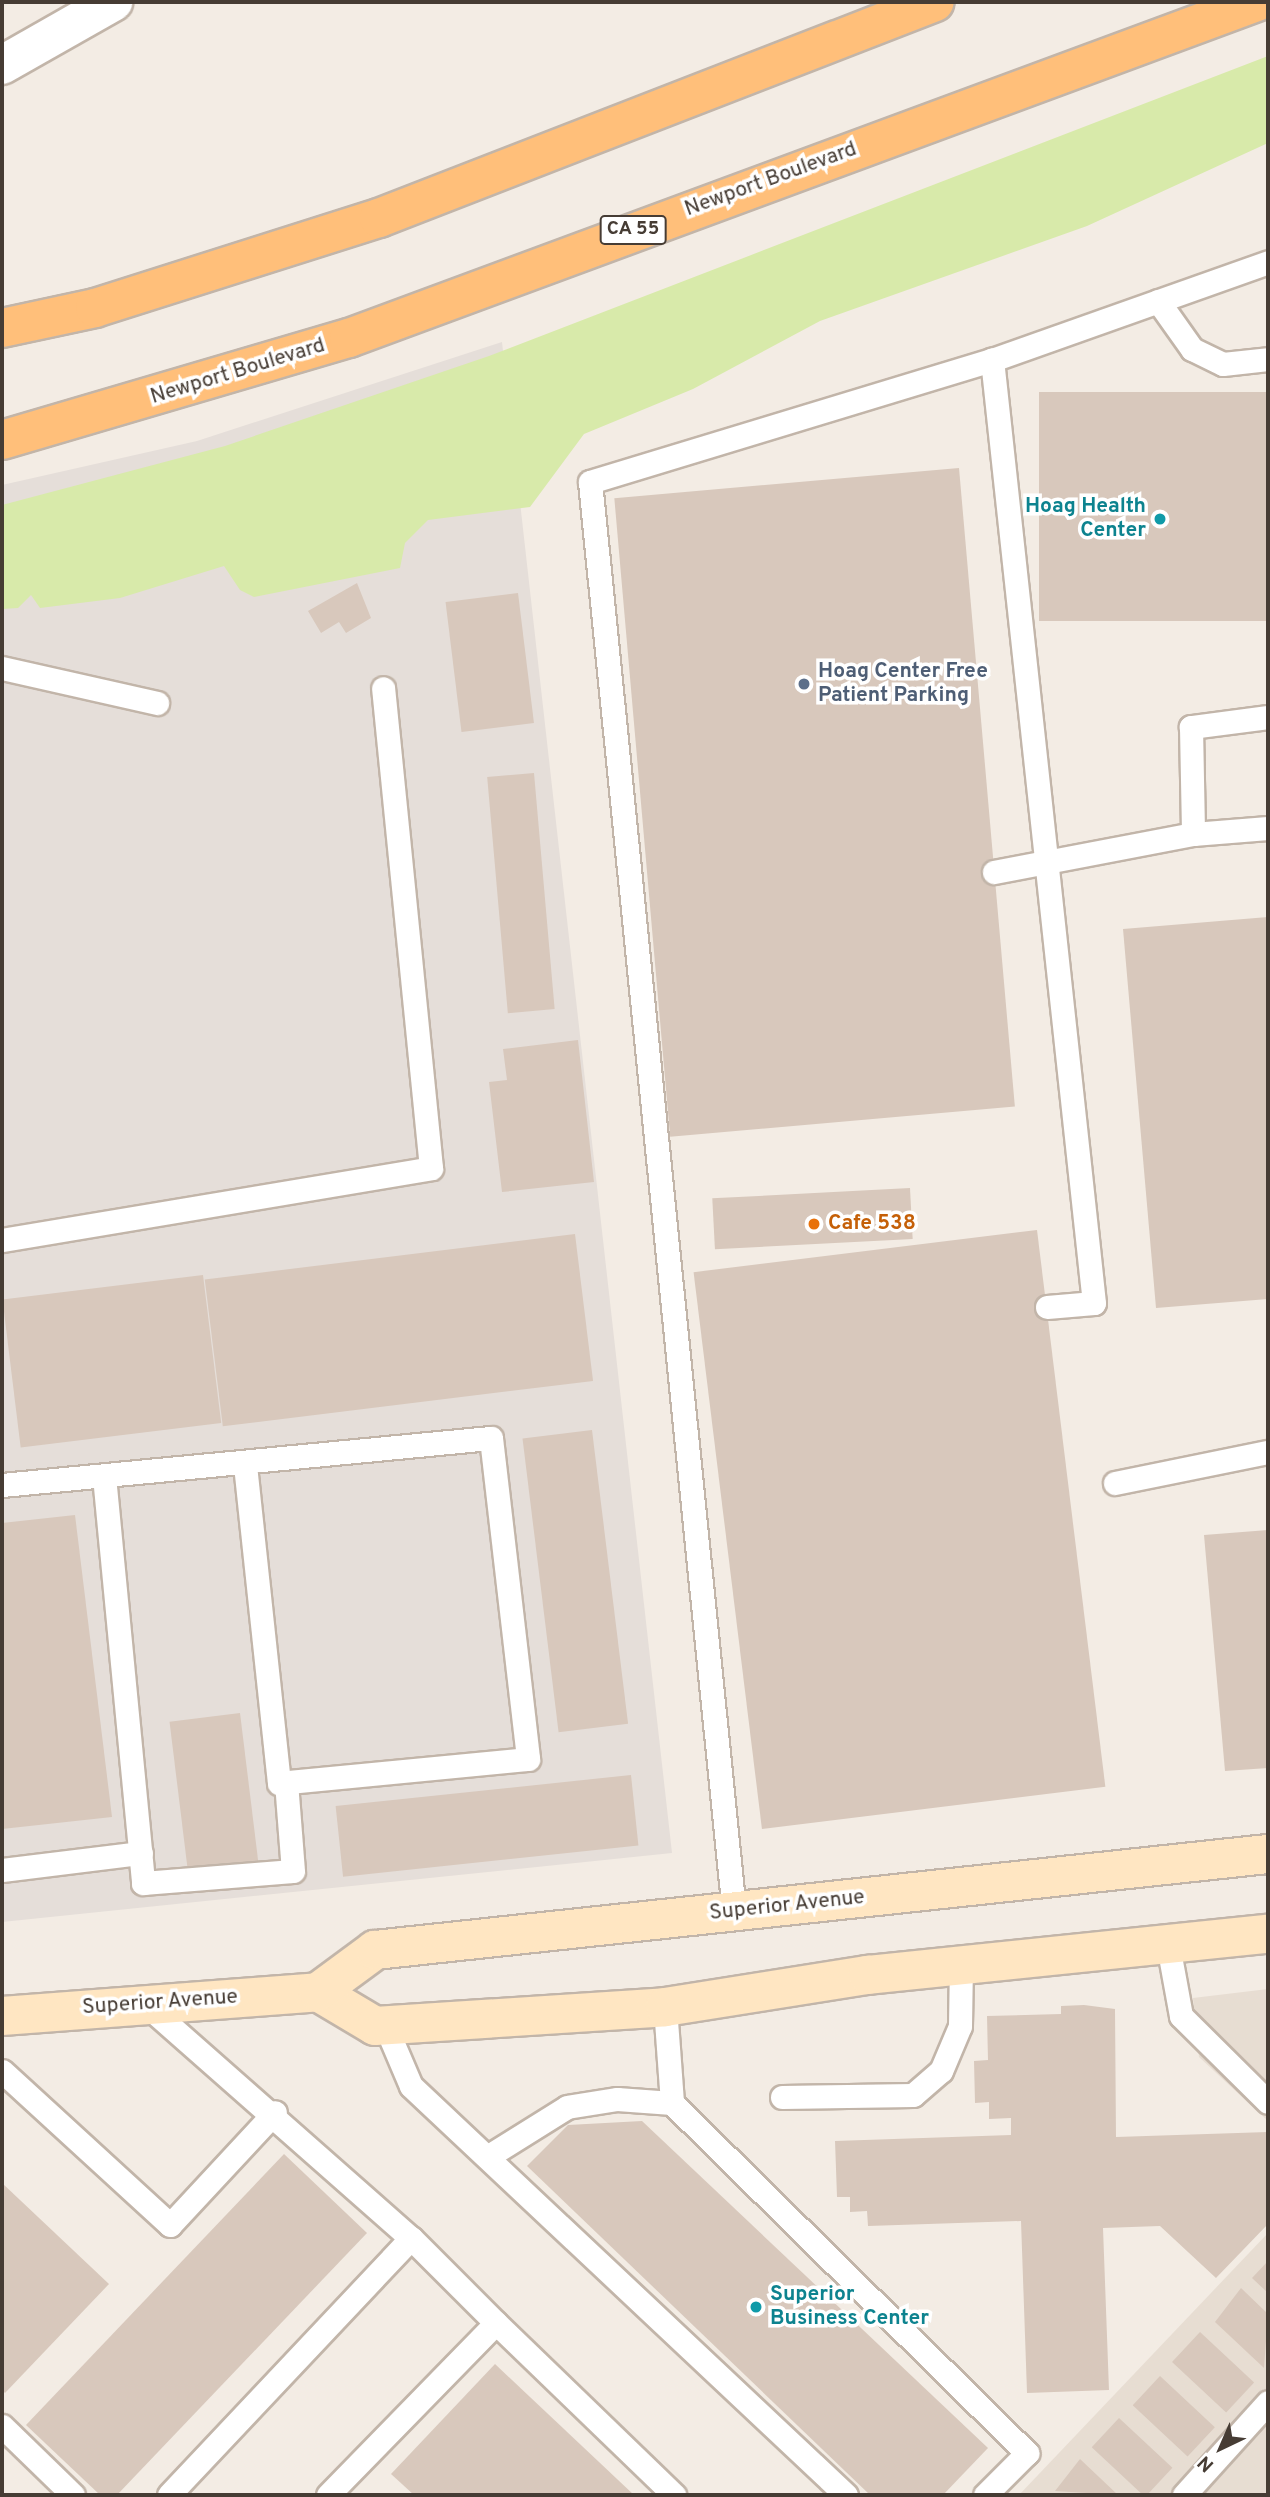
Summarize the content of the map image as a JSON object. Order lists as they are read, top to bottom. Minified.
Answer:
{"streets":{"highway":["Newport Boulevard","CA 55"],"main road":["Superior Avenue"]},"places":["Hoag Health Center","Hoag Center Free Patient Parking","Cafe 538","Superior Business Center"],"north":"bottom left"}
